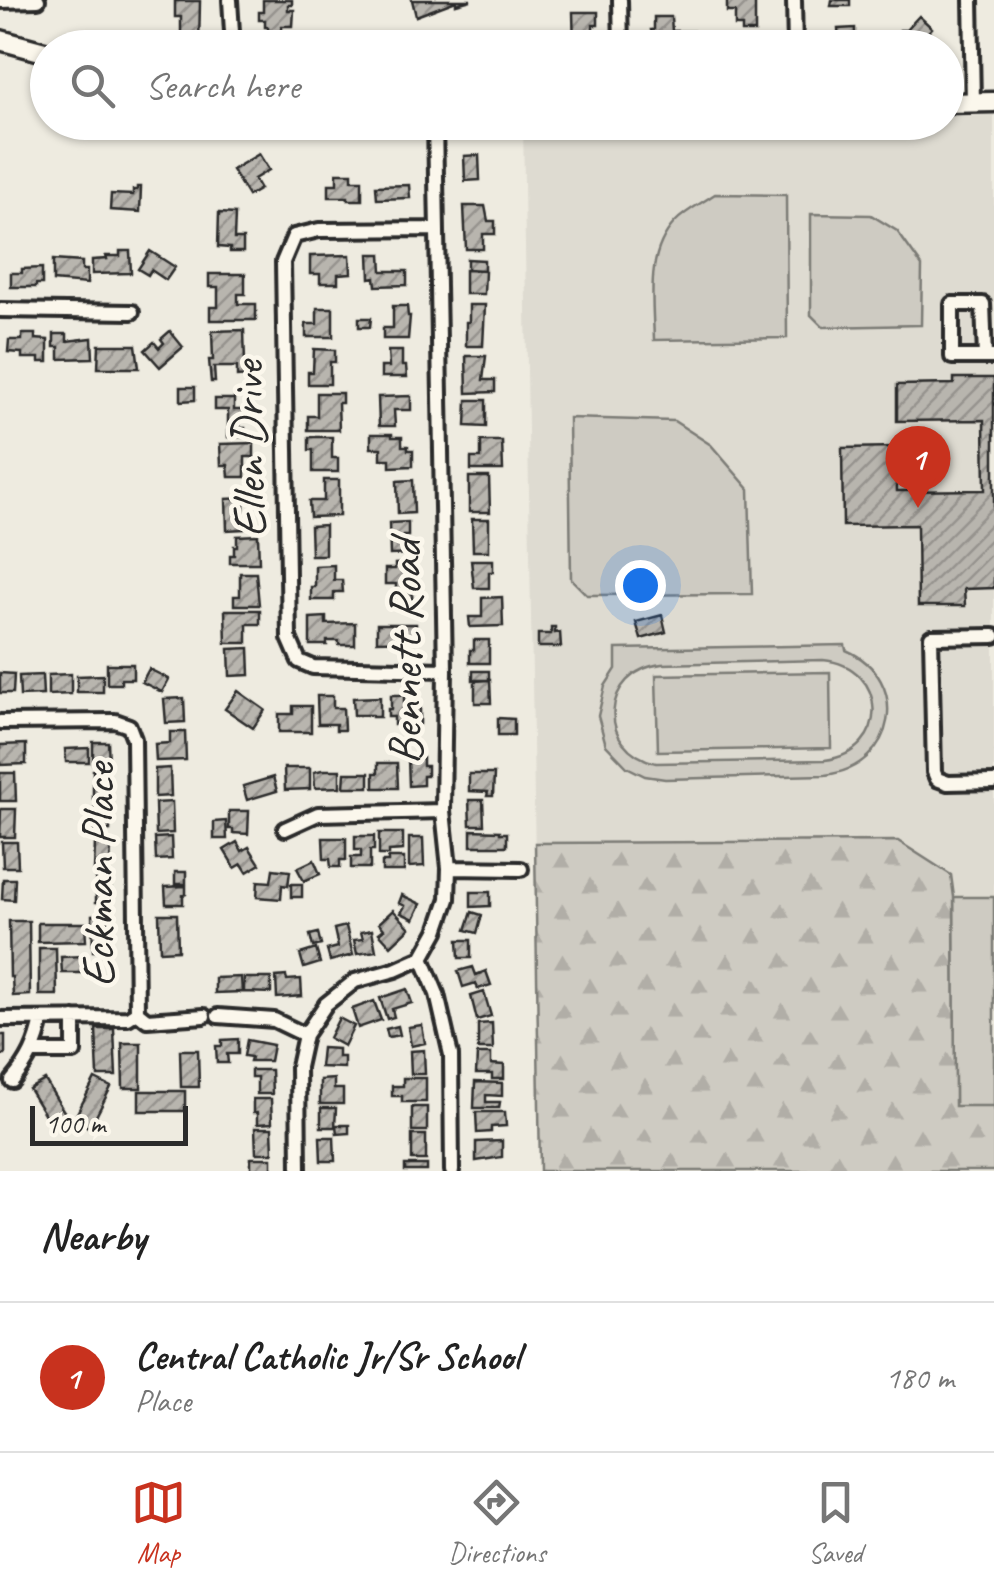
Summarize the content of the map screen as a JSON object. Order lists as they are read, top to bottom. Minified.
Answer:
{"streets":{"street":["Ellen Drive","Bennett Road","Eckman Place"]},"crossings":[["Ellen Drive","Bennett Road"]],"scale_bar":"100 m","page":{"search":"Search here","pins":"1","scale":"100 m","heading":"Nearby","list":[{"mark":"1","name":"Central Catholic Jr/Sr School","note":"Place","value":"180 m"}],"nav":["Map","Directions","Saved"]}}
